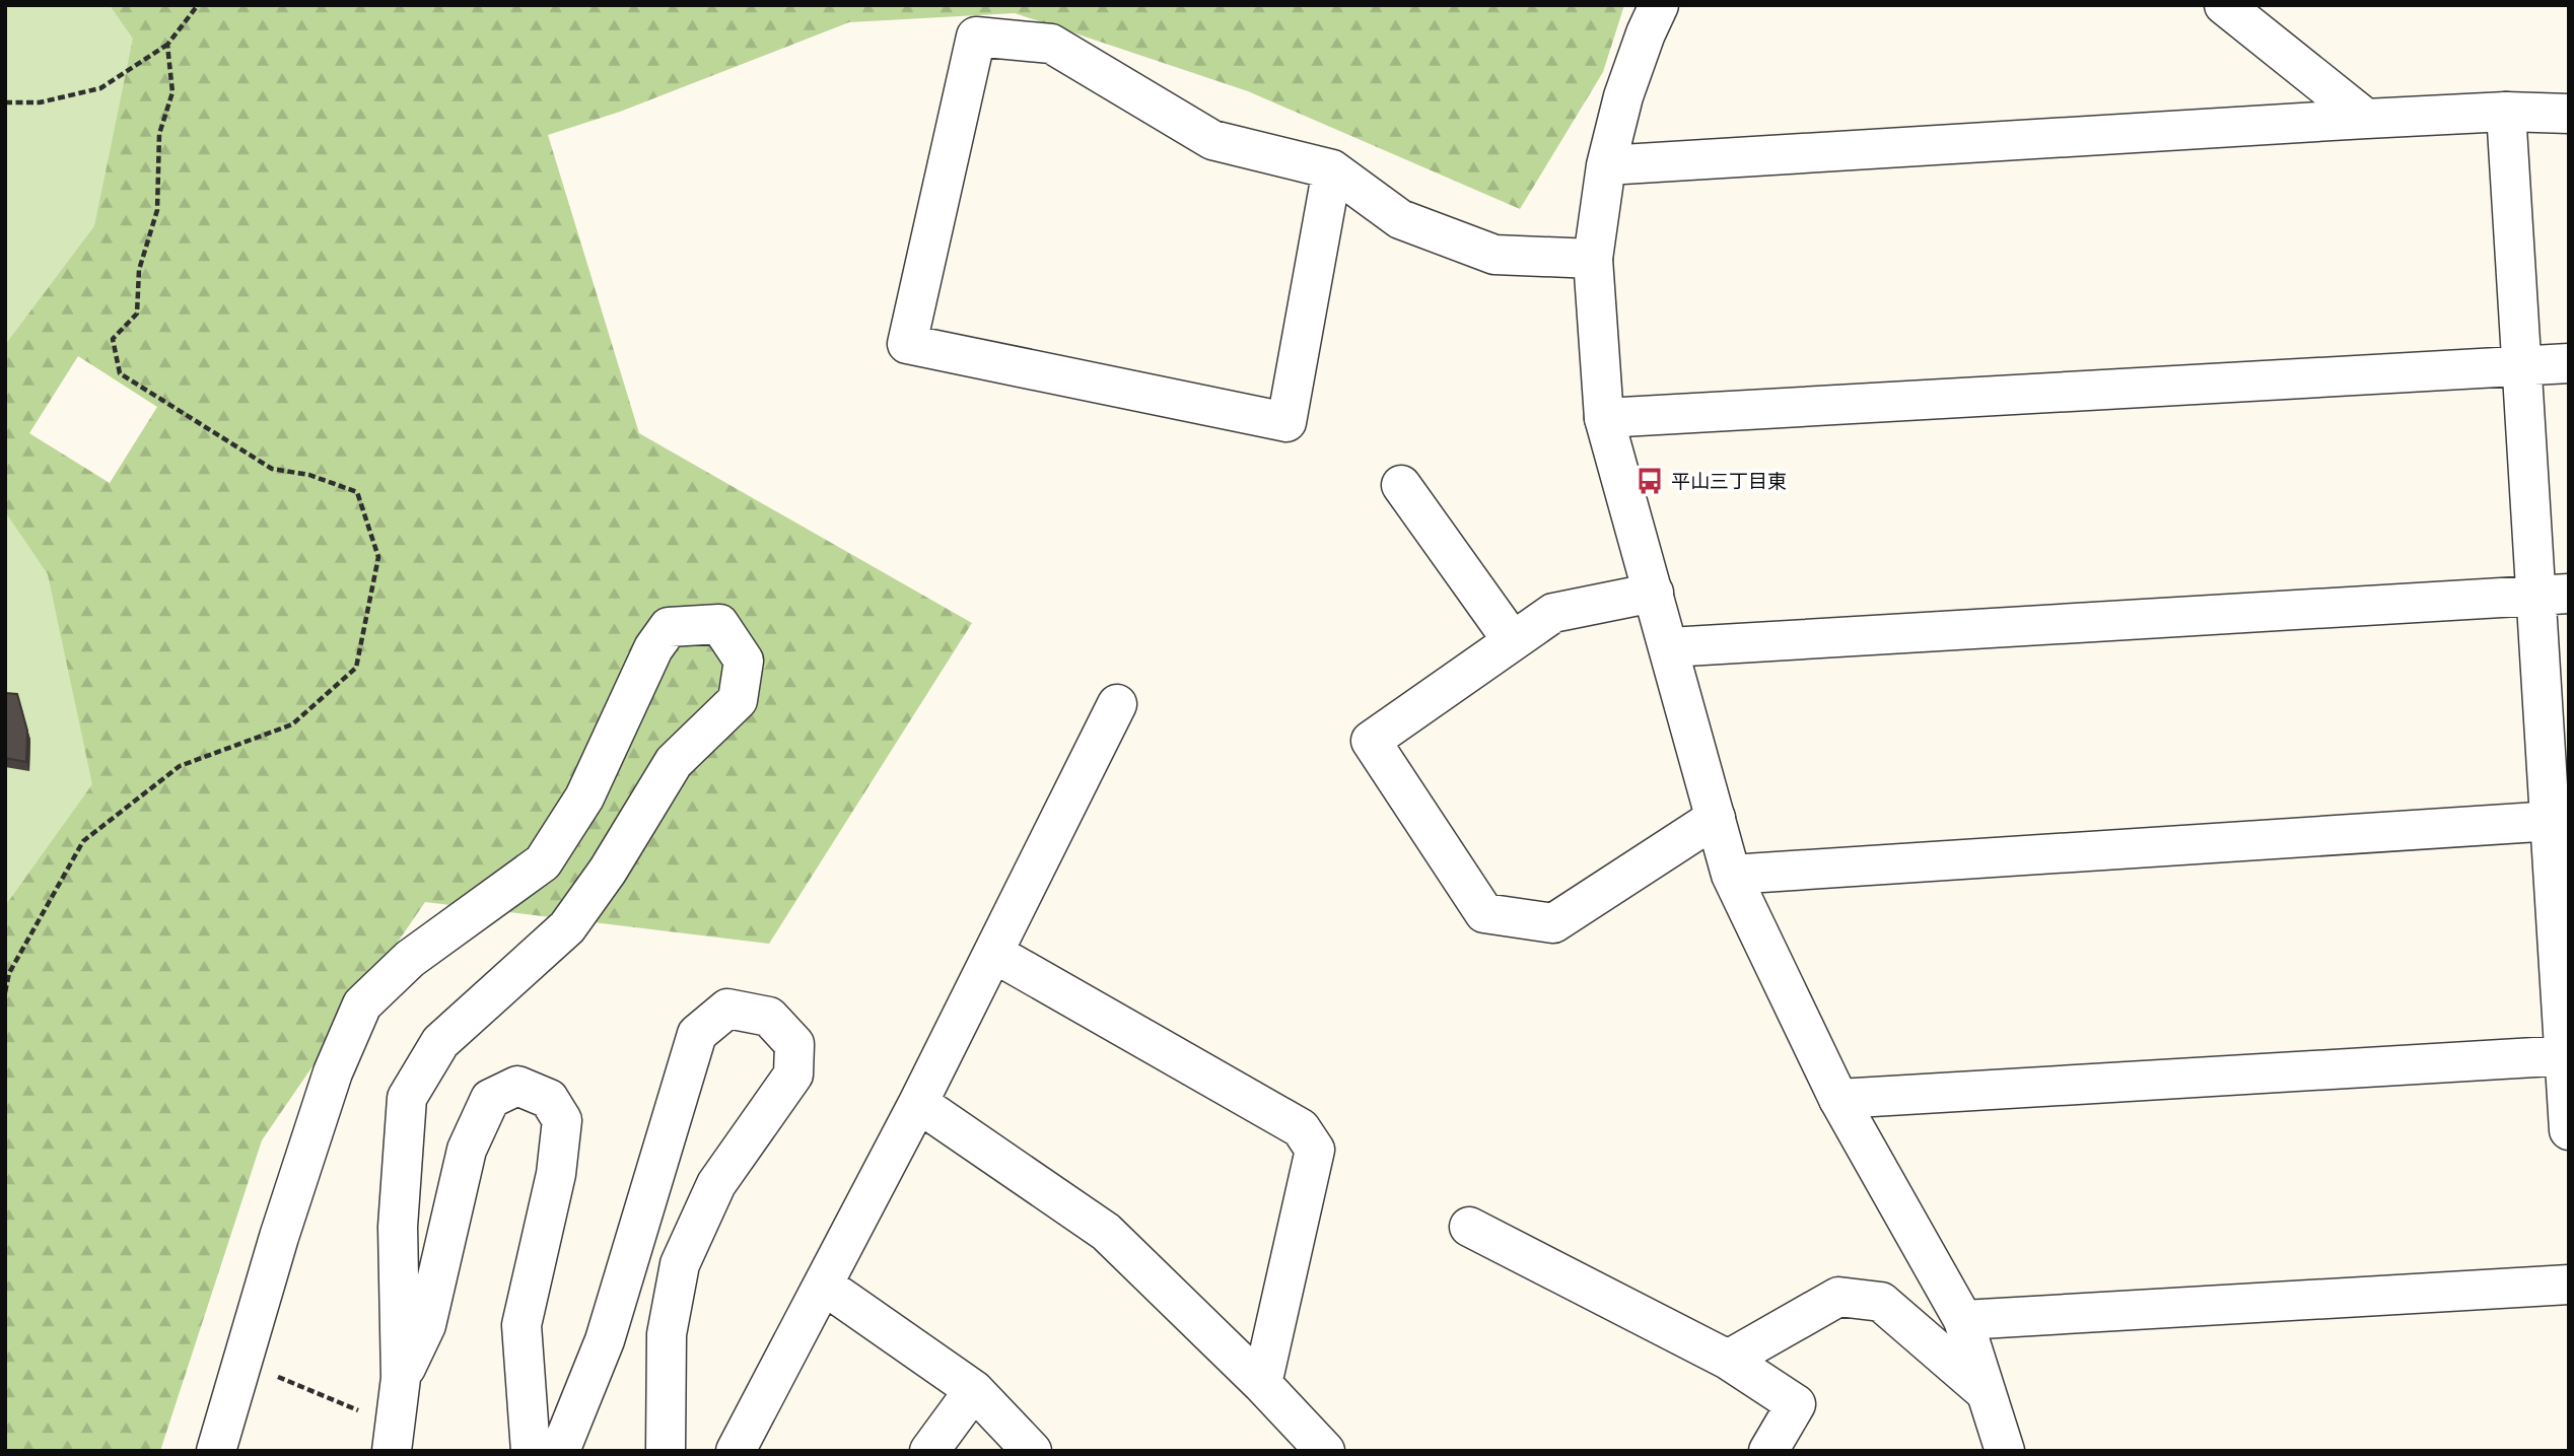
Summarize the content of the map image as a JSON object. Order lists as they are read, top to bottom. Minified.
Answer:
{"places":{"bus stop":["平山三丁目東"]}}
